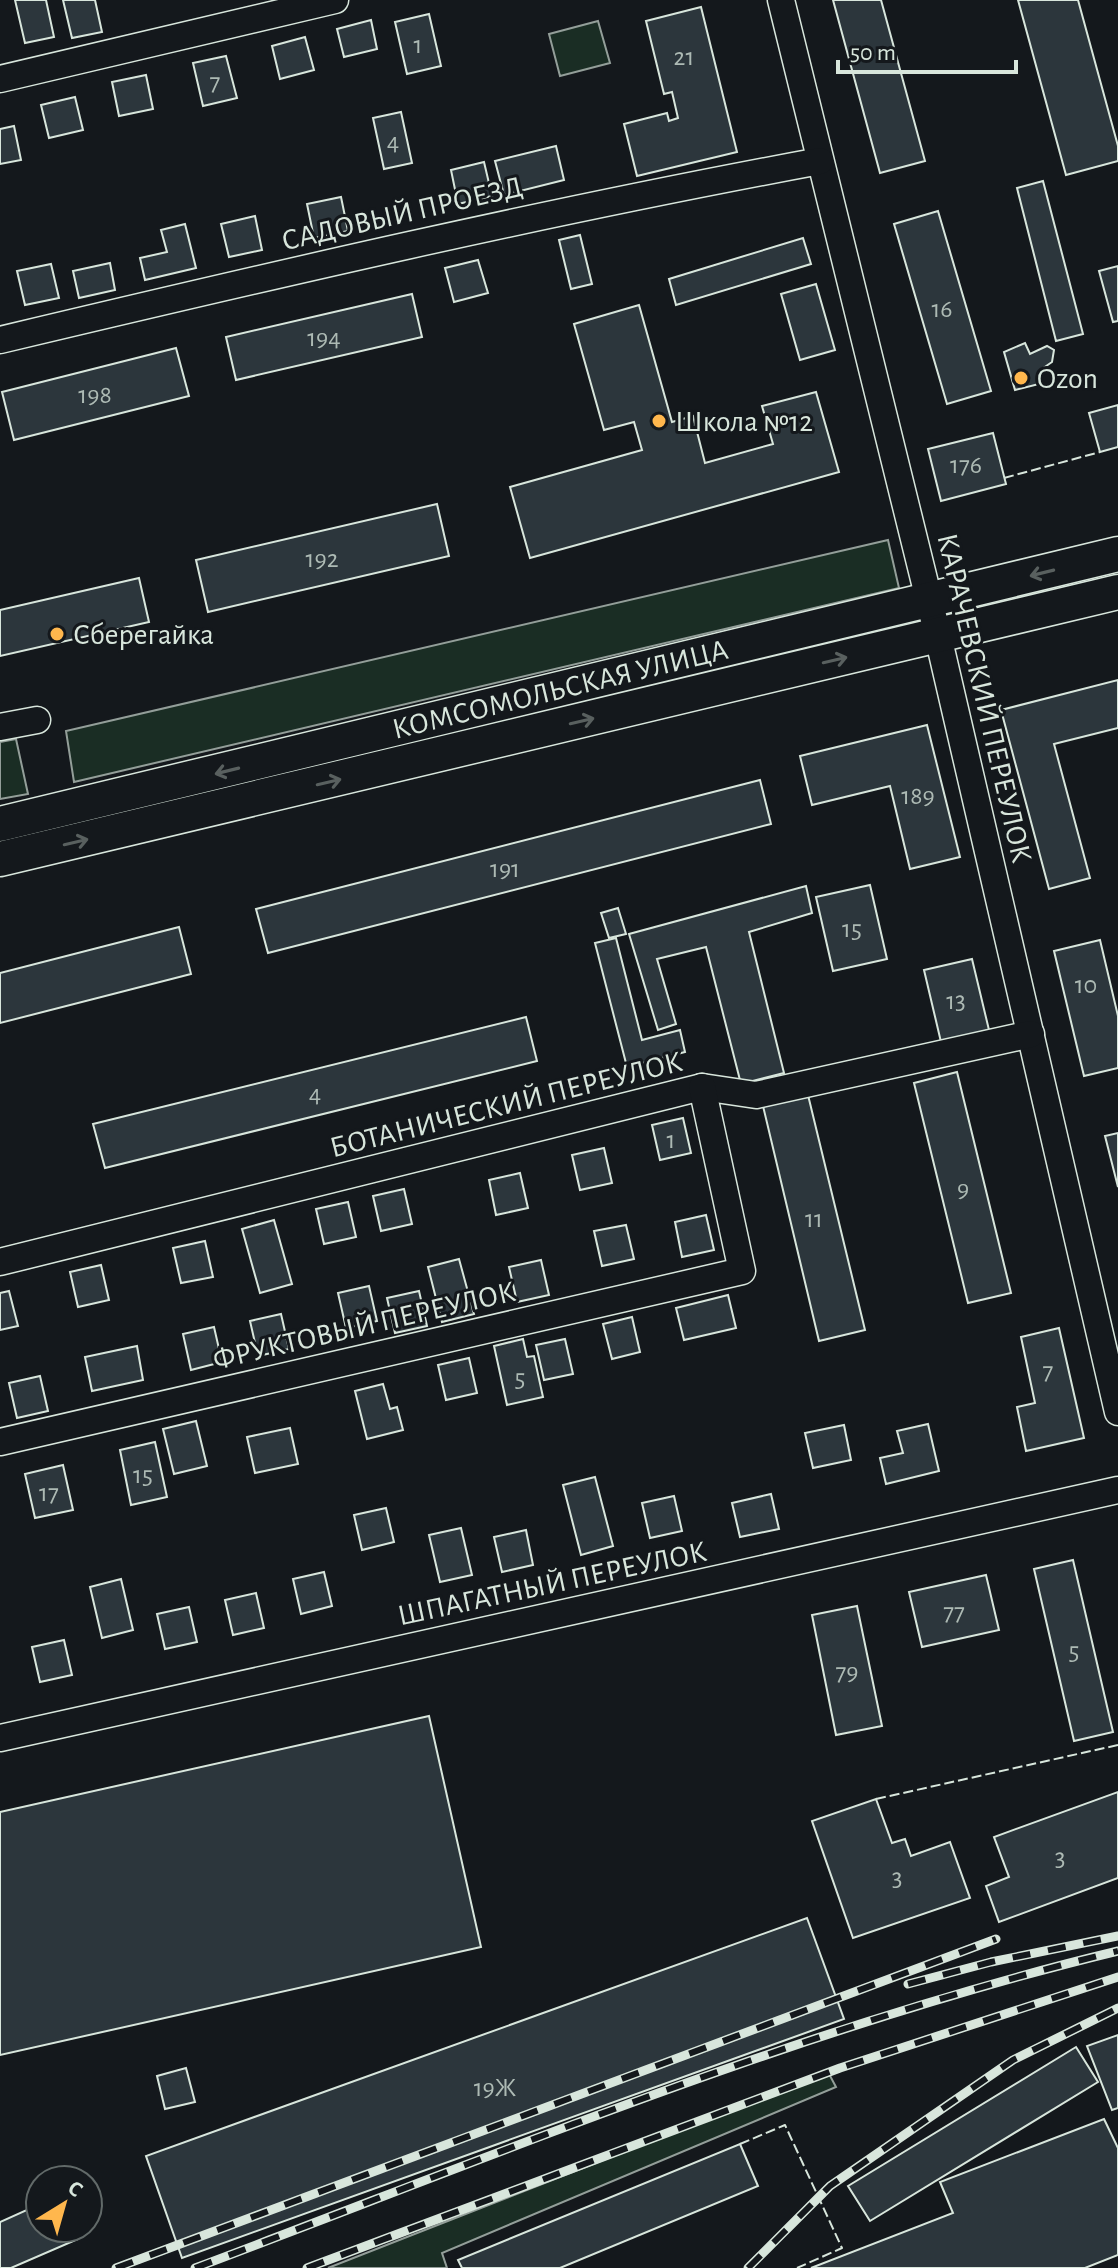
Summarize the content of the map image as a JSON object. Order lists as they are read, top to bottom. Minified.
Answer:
{"streets":{"main road":["КОМСОМОЛЬСКАЯ УЛИЦА"],"street":["САДОВЫЙ ПРОЕЗД","КАРАЧЕВСКИЙ ПЕРЕУЛОК","БОТАНИЧЕСКИЙ ПЕРЕУЛОК","ФРУКТОВЫЙ ПЕРЕУЛОК","ШПАГАТНЫЙ ПЕРЕУЛОК"]},"crossings":[["САДОВЫЙ ПРОЕЗД","КАРАЧЕВСКИЙ ПЕРЕУЛОК"],["КОМСОМОЛЬСКАЯ УЛИЦА","КАРАЧЕВСКИЙ ПЕРЕУЛОК"],["КАРАЧЕВСКИЙ ПЕРЕУЛОК","БОТАНИЧЕСКИЙ ПЕРЕУЛОК"],["БОТАНИЧЕСКИЙ ПЕРЕУЛОК","ФРУКТОВЫЙ ПЕРЕУЛОК"]],"places":["Ozon","Школа №12","Сберегайка"],"house_numbers":["1","21","7","4","16","194","198","176","192","189","191","15","10","13","4","1","9","11","7","5","15","17","77","5","79","3","3","19Ж"],"scale_bar":"50 m","north":"top right"}
